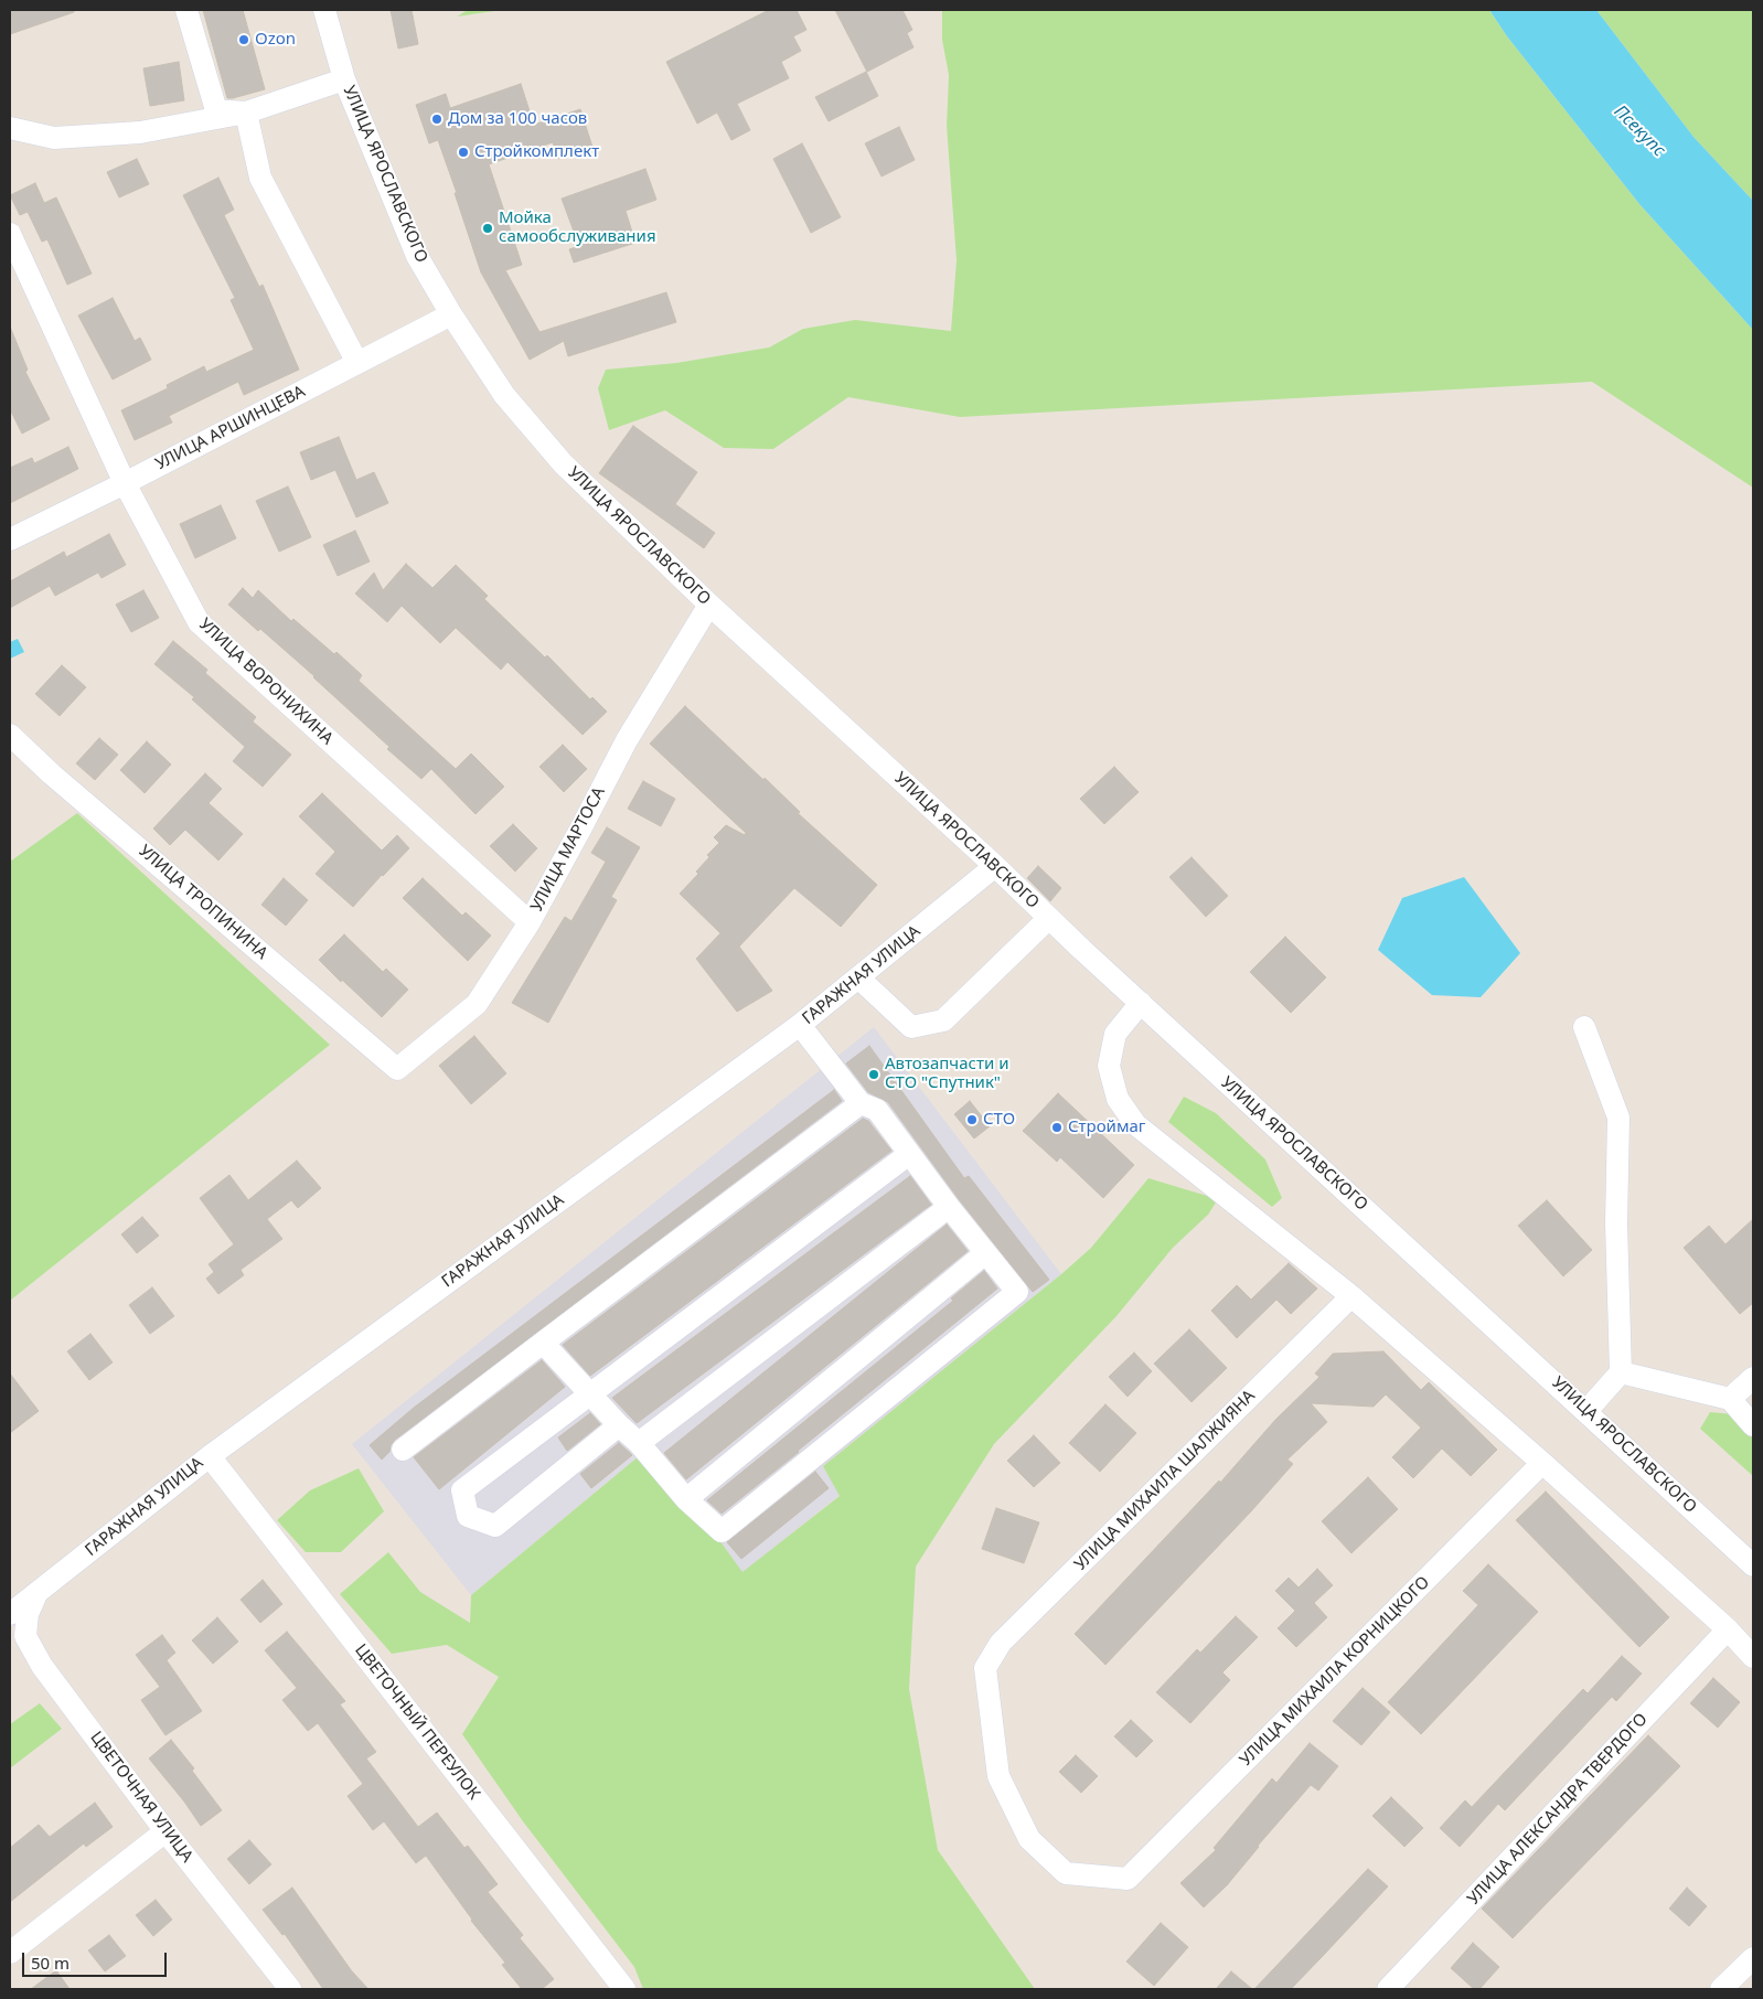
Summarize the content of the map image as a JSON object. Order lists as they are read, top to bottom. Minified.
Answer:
{"streets":{"street":["УЛИЦА ЯРОСЛАВСКОГО","УЛИЦА АРШИНЦЕВА","УЛИЦА ВОРОНИХИНА","УЛИЦА МАРТОСА","УЛИЦА ТРОПИНИНА","ГАРАЖНАЯ УЛИЦА","УЛИЦА МИХАИЛА ШАЛЖИЯНА","УЛИЦА МИХАИЛА КОРНИЦКОГО","ЦВЕТОЧНЫЙ ПЕРЕУЛОК","ЦВЕТОЧНАЯ УЛИЦА","УЛИЦА АЛЕКСАНДРА ТВЕРДОГО"]},"crossings":[["УЛИЦА ЯРОСЛАВСКОГО","УЛИЦА АРШИНЦЕВА"],["УЛИЦА ЯРОСЛАВСКОГО","УЛИЦА МАРТОСА"],["УЛИЦА ЯРОСЛАВСКОГО","ГАРАЖНАЯ УЛИЦА"],["УЛИЦА АРШИНЦЕВА","УЛИЦА ВОРОНИХИНА"],["УЛИЦА ВОРОНИХИНА","УЛИЦА МАРТОСА"],["УЛИЦА МАРТОСА","УЛИЦА ТРОПИНИНА"],["ГАРАЖНАЯ УЛИЦА","ЦВЕТОЧНЫЙ ПЕРЕУЛОК"],["ГАРАЖНАЯ УЛИЦА","ЦВЕТОЧНАЯ УЛИЦА"],["УЛИЦА МИХАИЛА ШАЛЖИЯНА","УЛИЦА МИХАИЛА КОРНИЦКОГО"]],"water":["Псекупс"],"places":["Ozon","Дом за 100 часов","Стройкомплект","Мойка самообслуживания","Автозапчасти и СТО \"Спутник\"","СТО","Строймаг"],"scale_bar":"50 m"}
